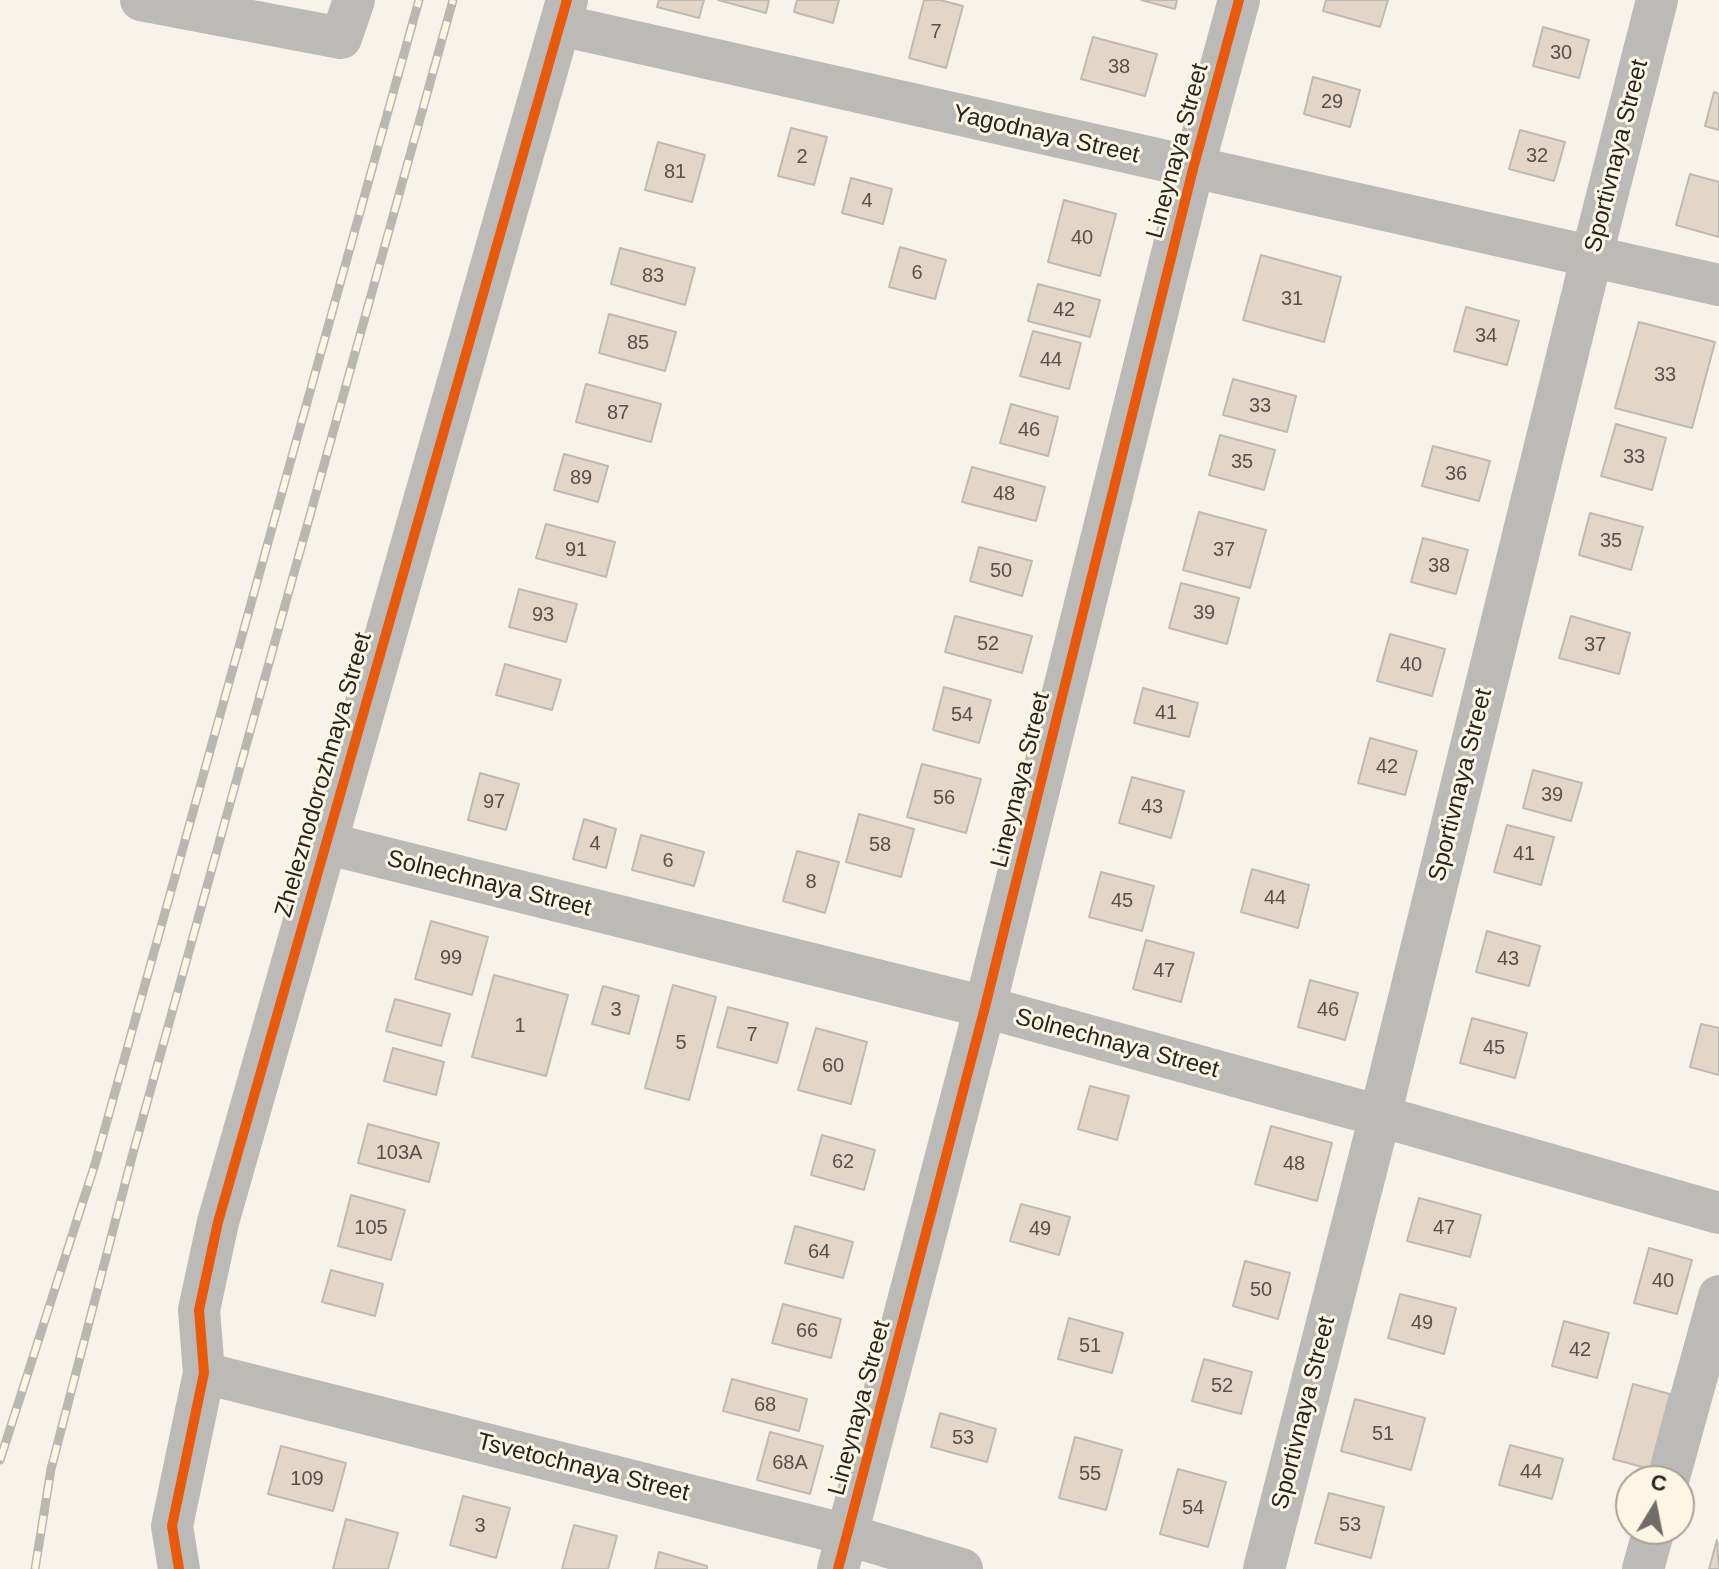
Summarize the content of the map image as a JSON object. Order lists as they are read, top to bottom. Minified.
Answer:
{"streets":{"street":["Yagodnaya Street","Lineynaya Street","Sportivnaya Street","Zheleznodorozhnaya Street","Solnechnaya Street","Tsvetochnaya Street"]},"crossings":[["Yagodnaya Street","Lineynaya Street"],["Yagodnaya Street","Sportivnaya Street"],["Yagodnaya Street","Zheleznodorozhnaya Street"],["Lineynaya Street","Solnechnaya Street"],["Lineynaya Street","Tsvetochnaya Street"],["Sportivnaya Street","Solnechnaya Street"],["Zheleznodorozhnaya Street","Solnechnaya Street"],["Zheleznodorozhnaya Street","Tsvetochnaya Street"]],"house_numbers":["7","30","38","29","32","2","81","4","40","6","83","31","42","34","85","44","33","33","87","46","33","35","36","89","48","35","91","37","38","50","39","93","52","37","40","41","54","42","39","56","97","43","4","58","41","6","8","44","45","99","43","47","3","46","1","7","5","45","60","103А","62","48","105","47","49","64","40","50","49","66","51","42","52","68","51","53","68А","44","55","109","54","53","3"],"north":"top"}
